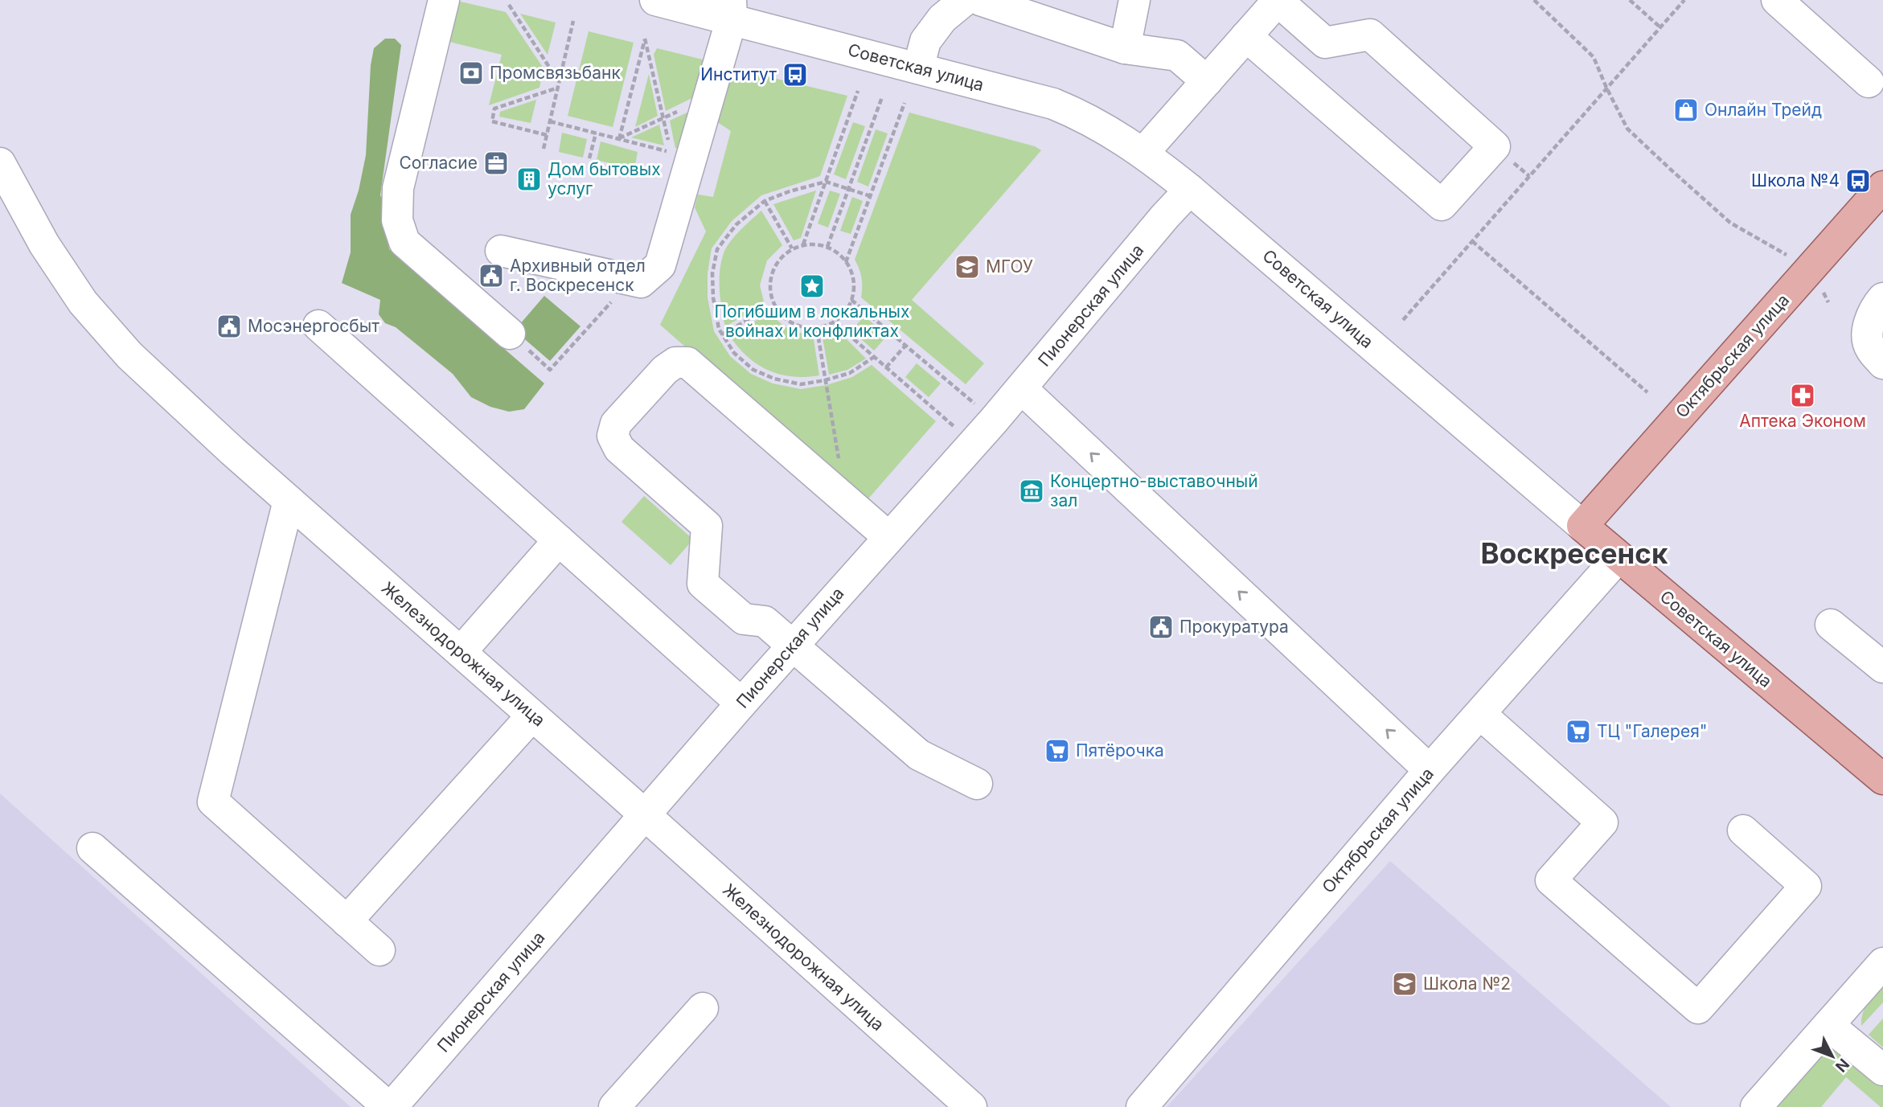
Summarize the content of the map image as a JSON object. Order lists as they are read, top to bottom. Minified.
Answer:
{"streets":{"main road":["Советская улица","Октябрьская улица"],"street":["Пионерская улица","Железнодорожная улица"]},"crossings":[["Советская улица","Пионерская улица"],["Советская улица","Октябрьская улица"],["Пионерская улица","Железнодорожная улица"]],"districts":["Воскресенск"],"places":{"bank":["Промсвязьбанк"],"bus stop":["Институт","Школа №4"],"shop":["Онлайн Трейд"],"office":["Согласие"],"building":["Дом бытовых услуг"],"school or university":["МГОУ","Школа №2"],"public building":["Архивный отдел г. Воскресенск","Мосэнергосбыт","Прокуратура"],"place":["Погибшим в локальных войнах и конфликтах"],"pharmacy":["Аптека Эконом"],"museum":["Концертно-выставочный зал"],"supermarket":["ТЦ \"Галерея\"","Пятёрочка"]},"north":"bottom right"}
